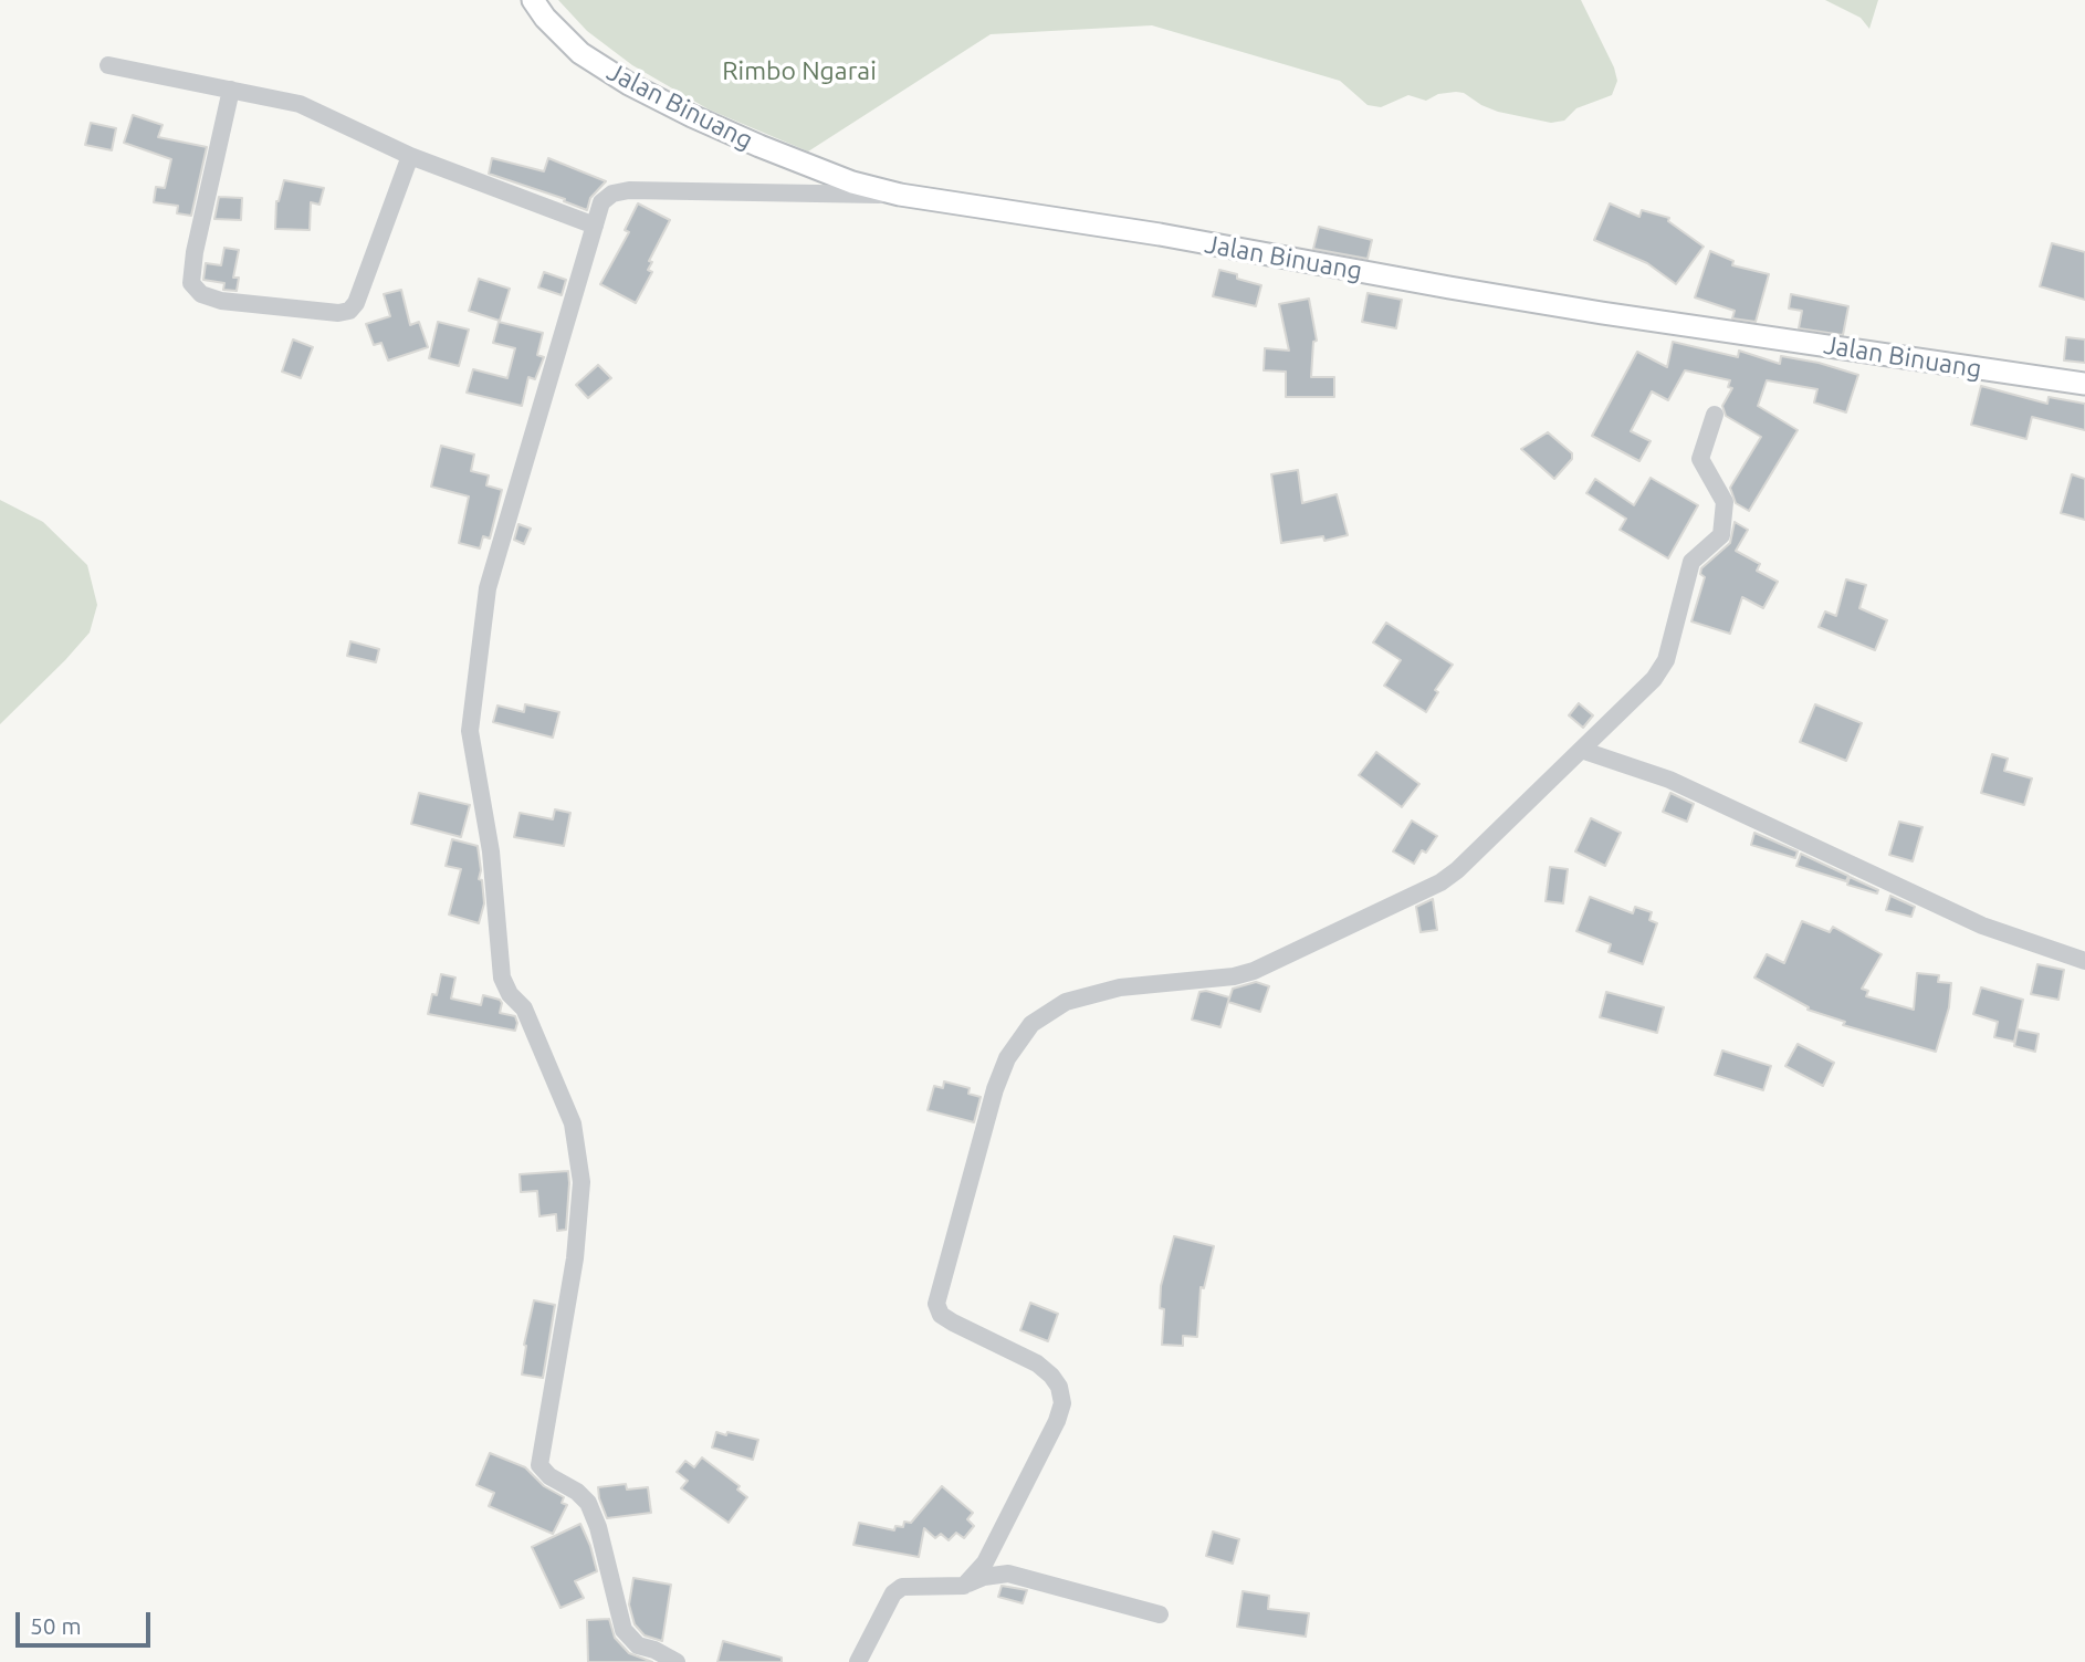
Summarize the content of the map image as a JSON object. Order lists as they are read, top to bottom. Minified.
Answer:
{"streets":{"main road":["Jalan Binuang"]},"parks":["Rimbo Ngarai"],"scale_bar":"50 m"}
